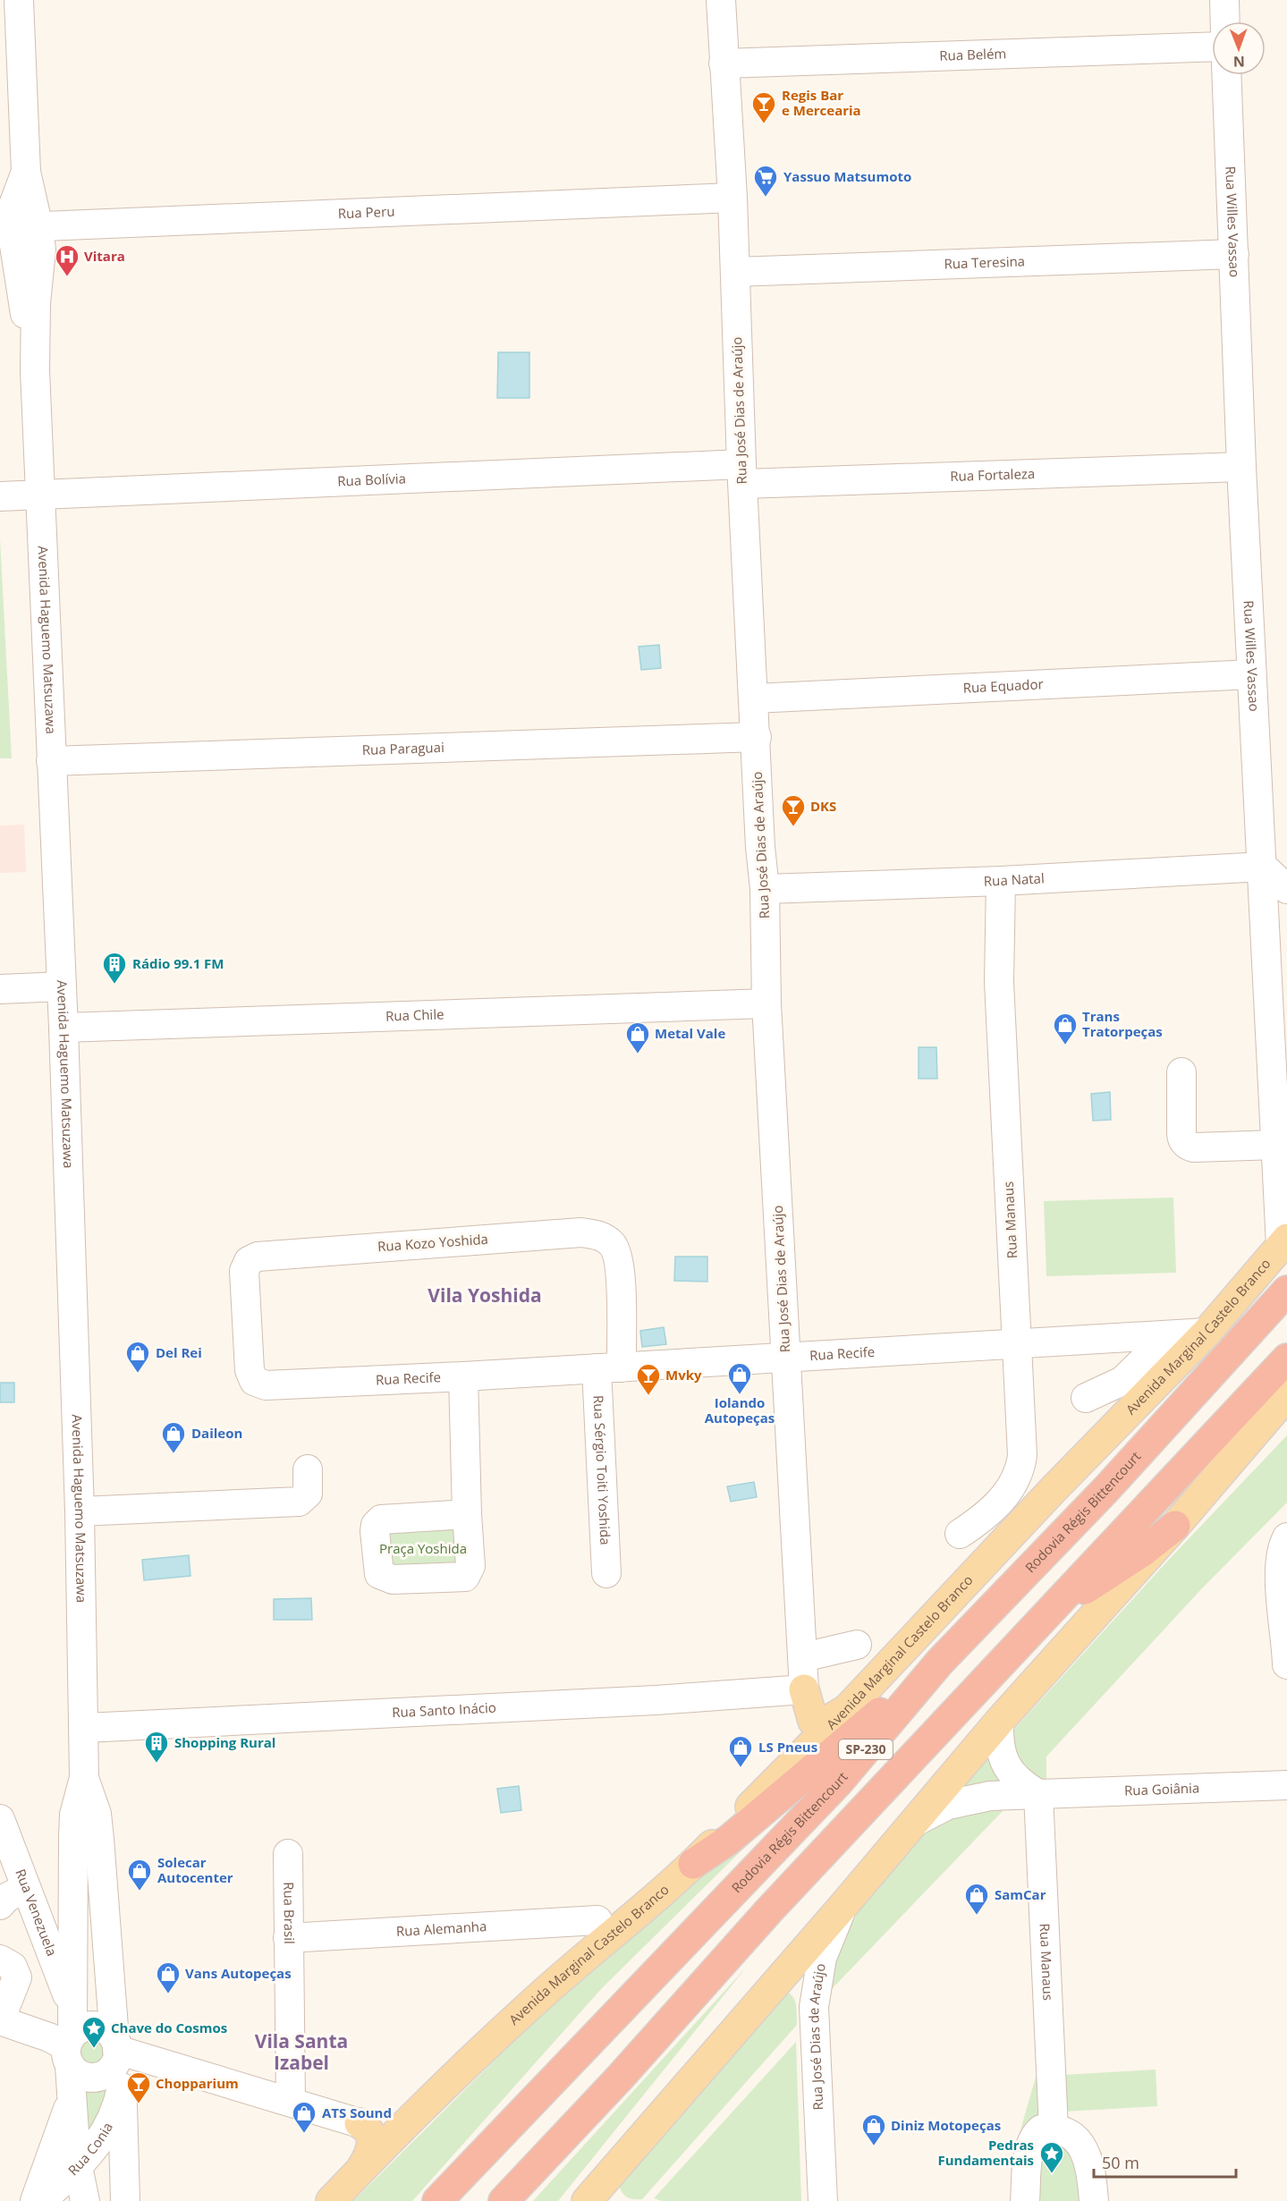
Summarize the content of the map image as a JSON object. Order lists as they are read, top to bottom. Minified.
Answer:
{"streets":{"highway":["Rodovia Régis Bittencourt","SP-230"],"main road":["Avenida Marginal Castelo Branco"],"street":["Rua Belém","Rua Peru","Rua Willes Vassao","Rua Teresina","Rua José Dias de Araújo","Rua Fortaleza","Rua Bolívia","Avenida Haguemo Matsuzawa","Rua Equador","Rua Paraguai","Rua Natal","Rua Chile","Rua Manaus","Rua Kozo Yoshida","Rua Recife","Rua Sérgio Toiti Yoshida","Rua Santo Inácio","Rua Goiânia","Rua Brasil","Rua Venezuela","Rua Alemanha","Rua Conia"]},"crossings":[["Rua Belém","Rua José Dias de Araújo"],["Rua Peru","Rua José Dias de Araújo"],["Rua Peru","Avenida Haguemo Matsuzawa"],["Rua Willes Vassao","Rua Teresina"],["Rua Willes Vassao","Rua Fortaleza"],["Rua Willes Vassao","Rua Equador"],["Rua Willes Vassao","Rua Natal"],["Rua Willes Vassao","Avenida Marginal Castelo Branco"],["Rua Teresina","Rua José Dias de Araújo"],["Rua José Dias de Araújo","Rua Fortaleza"],["Rua José Dias de Araújo","Rua Bolívia"],["Rua José Dias de Araújo","Rua Equador"],["Rua José Dias de Araújo","Rua Paraguai"],["Rua José Dias de Araújo","Rua Natal"],["Rua José Dias de Araújo","Rua Chile"],["Rua José Dias de Araújo","Rua Recife"],["Rua José Dias de Araújo","Rua Santo Inácio"],["Rua Fortaleza","Rua Bolívia"],["Rua Bolívia","Avenida Haguemo Matsuzawa"],["Avenida Haguemo Matsuzawa","Rua Paraguai"],["Avenida Haguemo Matsuzawa","Rua Chile"],["Avenida Haguemo Matsuzawa","Rua Santo Inácio"],["Avenida Haguemo Matsuzawa","Rua Venezuela"],["Avenida Haguemo Matsuzawa","Rua Conia"],["Rua Natal","Rua Manaus"],["Rua Manaus","Rua Recife"],["Rua Manaus","Rua Goiânia"],["Rua Kozo Yoshida","Rua Recife"],["Rua Kozo Yoshida","Rua Sérgio Toiti Yoshida"],["Avenida Marginal Castelo Branco","Rua Recife"],["Rua Recife","Rua Sérgio Toiti Yoshida"],["Rua Brasil","Rua Alemanha"]],"districts":["Vila Yoshida","Vila Santa Izabel"],"parks":["Praça Yoshida"],"places":{"bar":["Regis Bar e Mercearia","DKS","Mvky","Chopparium"],"supermarket":["Yassuo Matsumoto"],"hospital":["Vitara"],"building":["Rádio 99.1 FM","Shopping Rural"],"shop":["Trans Tratorpeças","Metal Vale","Del Rei","Iolando Autopeças","Daileon","LS Pneus","Solecar Autocenter","SamCar","Vans Autopeças","ATS Sound","Diniz Motopeças"],"place":["Chave do Cosmos","Pedras Fundamentais"]},"scale_bar":"50 m","north":"bottom"}
